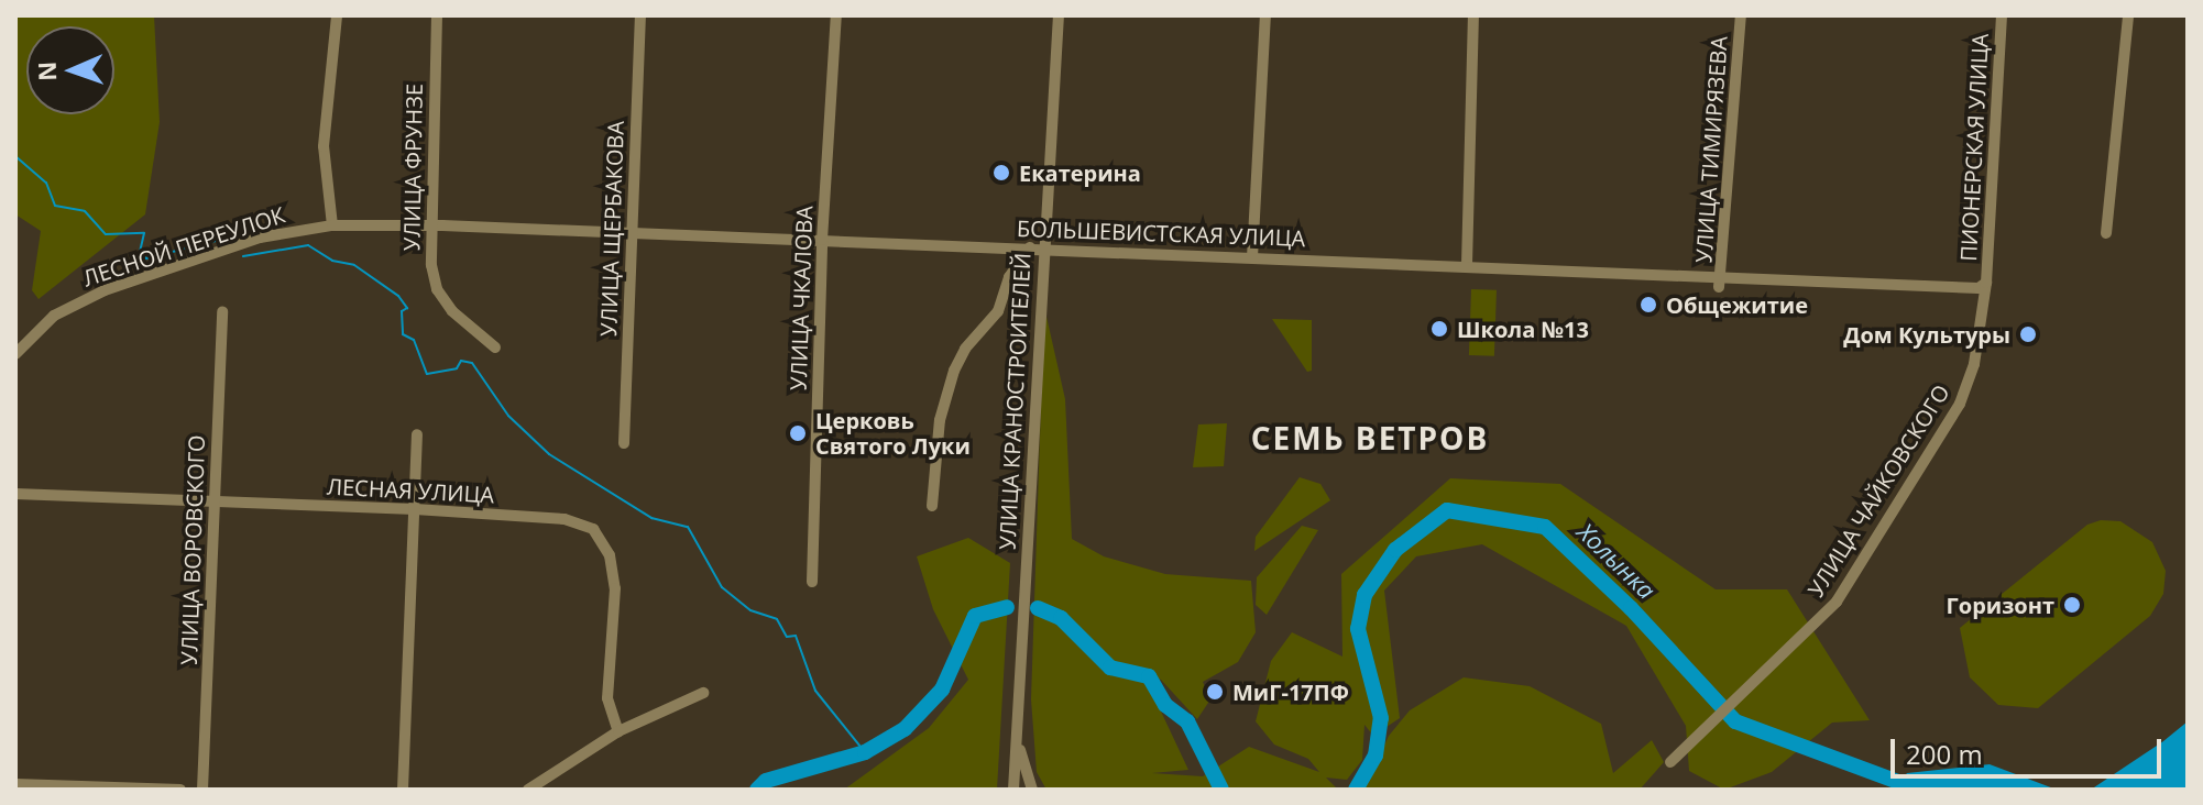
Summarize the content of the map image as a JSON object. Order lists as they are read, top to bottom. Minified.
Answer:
{"streets":{"street":["ПИОНЕРСКАЯ УЛИЦА","УЛИЦА ТИМИРЯЗЕВА","УЛИЦА ФРУНЗЕ","УЛИЦА ЩЕРБАКОВА","БОЛЬШЕВИСТСКАЯ УЛИЦА","ЛЕСНОЙ ПЕРЕУЛОК","УЛИЦА ЧКАЛОВА","УЛИЦА КРАНОСТРОИТЕЛЕЙ","ЛЕСНАЯ УЛИЦА","УЛИЦА ЧАЙКОВСКОГО","УЛИЦА ВОРОВСКОГО"]},"crossings":[["ПИОНЕРСКАЯ УЛИЦА","БОЛЬШЕВИСТСКАЯ УЛИЦА"],["ПИОНЕРСКАЯ УЛИЦА","УЛИЦА ЧАЙКОВСКОГО"],["УЛИЦА ТИМИРЯЗЕВА","БОЛЬШЕВИСТСКАЯ УЛИЦА"],["УЛИЦА ФРУНЗЕ","БОЛЬШЕВИСТСКАЯ УЛИЦА"],["УЛИЦА ЩЕРБАКОВА","БОЛЬШЕВИСТСКАЯ УЛИЦА"],["БОЛЬШЕВИСТСКАЯ УЛИЦА","ЛЕСНОЙ ПЕРЕУЛОК"],["БОЛЬШЕВИСТСКАЯ УЛИЦА","УЛИЦА ЧКАЛОВА"],["БОЛЬШЕВИСТСКАЯ УЛИЦА","УЛИЦА КРАНОСТРОИТЕЛЕЙ"],["БОЛЬШЕВИСТСКАЯ УЛИЦА","УЛИЦА ЧАЙКОВСКОГО"],["ЛЕСНАЯ УЛИЦА","УЛИЦА ВОРОВСКОГО"]],"districts":["СЕМЬ ВЕТРОВ"],"water":["Холынка"],"places":["Екатерина","Общежитие","Школа №13","Дом Культуры","Церковь Святого Луки","Горизонт","МиГ-17ПФ"],"scale_bar":"200 m","north":"left"}
